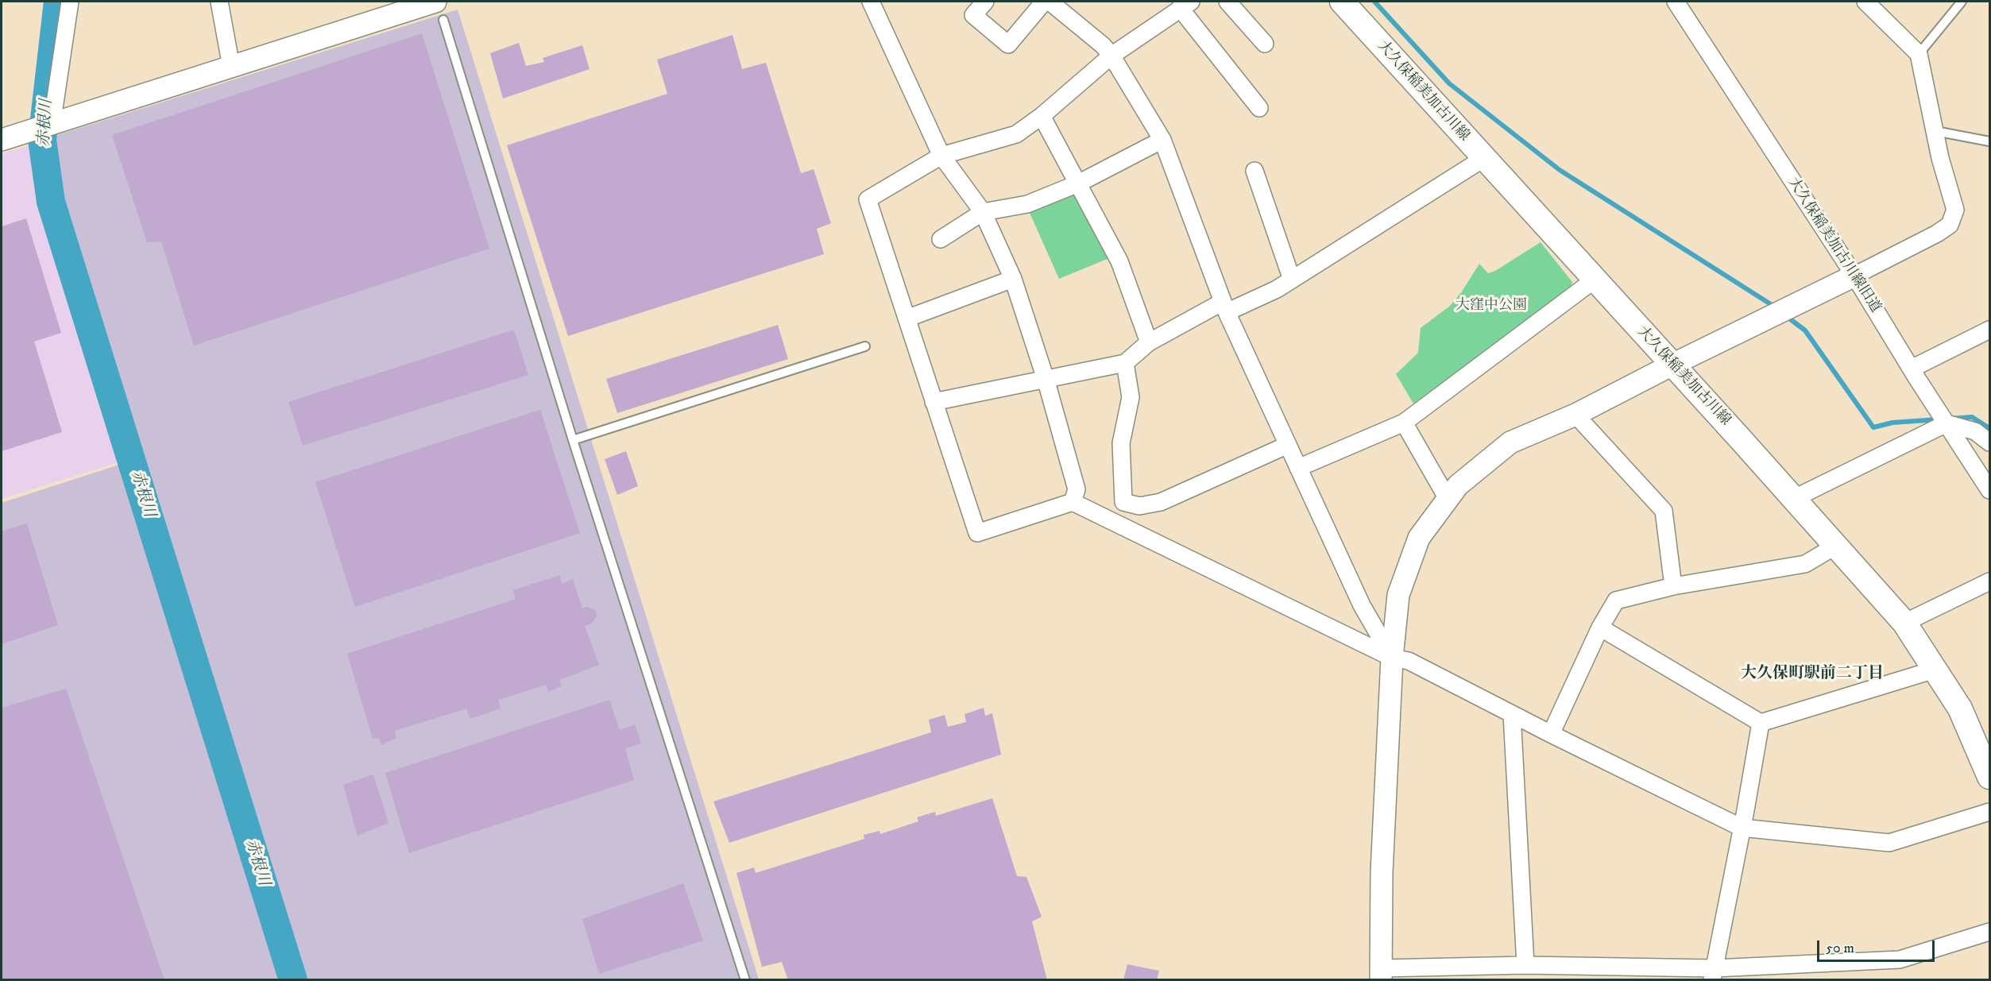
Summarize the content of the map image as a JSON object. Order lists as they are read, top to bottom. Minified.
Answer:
{"streets":{"main road":["大久保稲美加古川線"],"street":["大久保稲美加古川線旧道"]},"districts":["大久保町駅前二丁目"],"water":["赤根川"],"parks":["大窪中公園"],"scale_bar":"50 m"}
